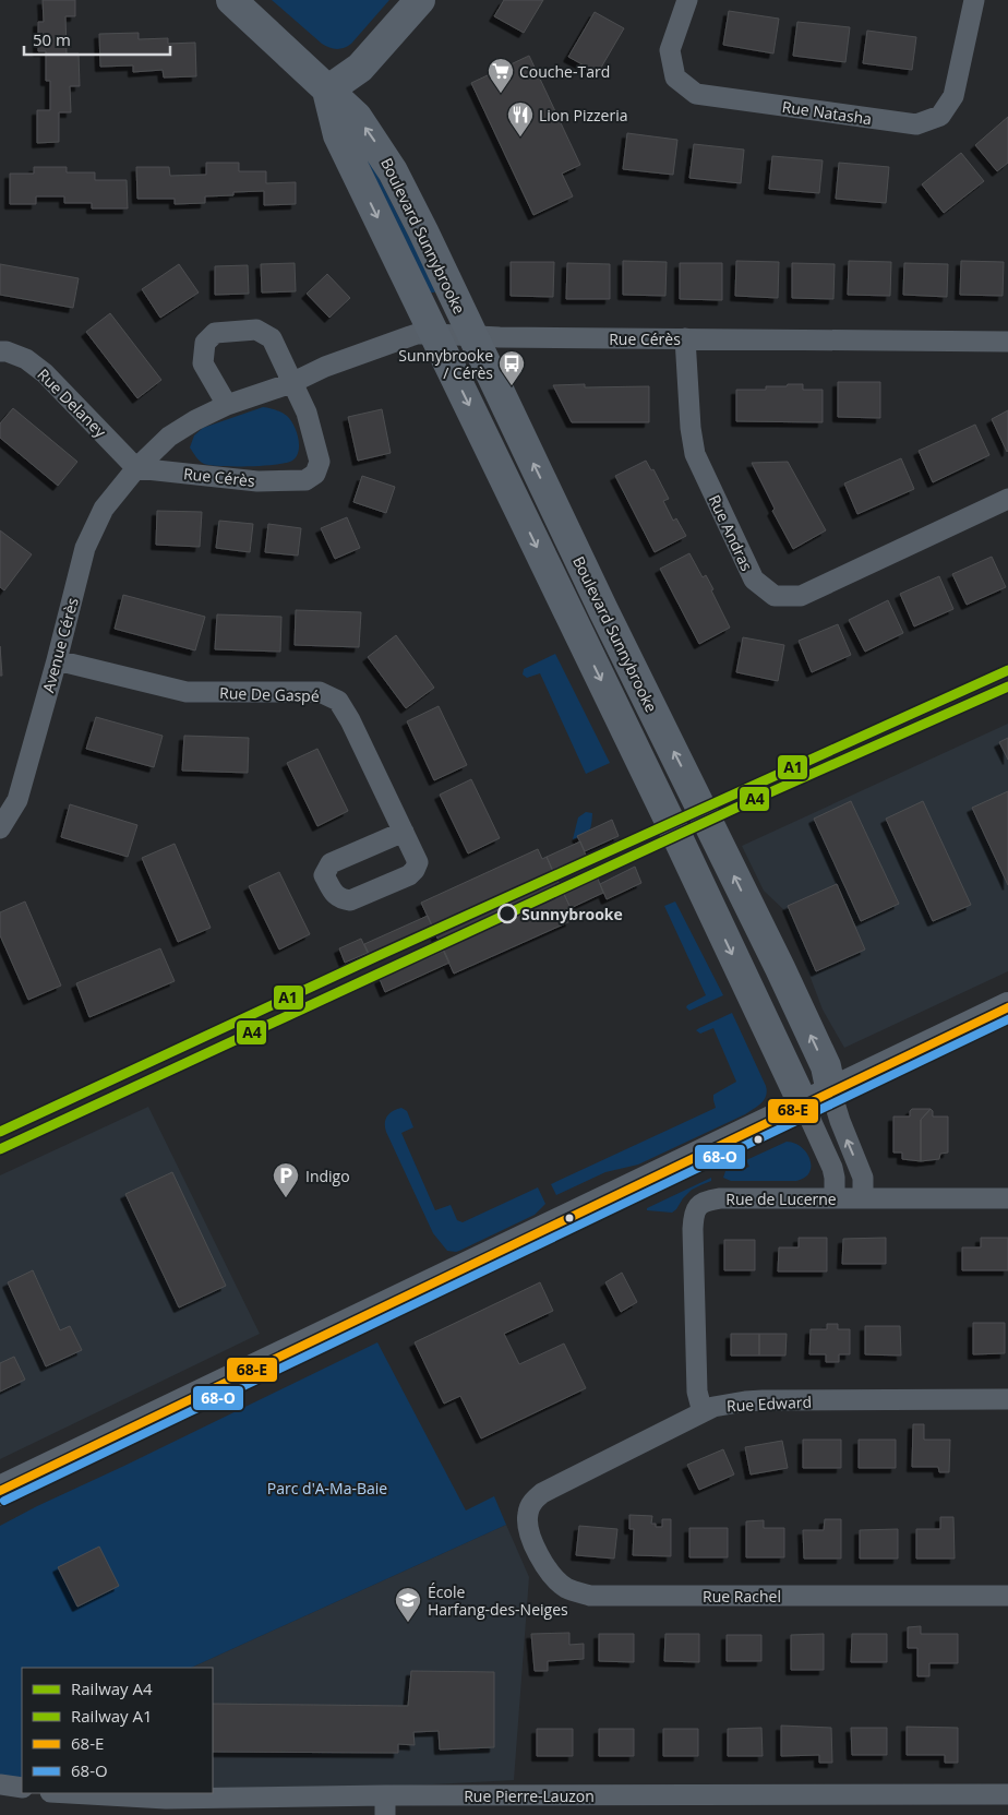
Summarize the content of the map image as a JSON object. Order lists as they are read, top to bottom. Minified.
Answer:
{"streets":{"street":["Rue Natasha","Boulevard Sunnybrooke","Rue Cérès","Rue Delaney","Rue Andras","Avenue Cérès","Rue De Gaspé","Rue de Lucerne","Rue Edward","Rue Rachel","Rue Pierre-Lauzon"]},"crossings":[["Boulevard Sunnybrooke","Rue Cérès"],["Boulevard Sunnybrooke","Rue de Lucerne"],["Rue Cérès","Rue Delaney"],["Rue Cérès","Rue Andras"],["Rue Cérès","Avenue Cérès"],["Rue Delaney","Avenue Cérès"],["Avenue Cérès","Rue De Gaspé"],["Rue de Lucerne","Rue Edward"],["Rue Edward","Rue Rachel"]],"parks":["Parc d'A-Ma-Baie"],"places":{"supermarket":["Couche-Tard"],"restaurant":["Lion Pizzeria"],"bus stop":["Sunnybrooke / Cérès"],"other":["Sunnybrooke"],"parking":["Indigo"],"school or university":["École Harfang-des-Neiges"]},"lines":["rail line A1","rail line A4","transit line 68-E","transit line 68-O"],"legend":["Railway A4","Railway A1","68-E","68-O"],"scale_bar":"50 m"}
